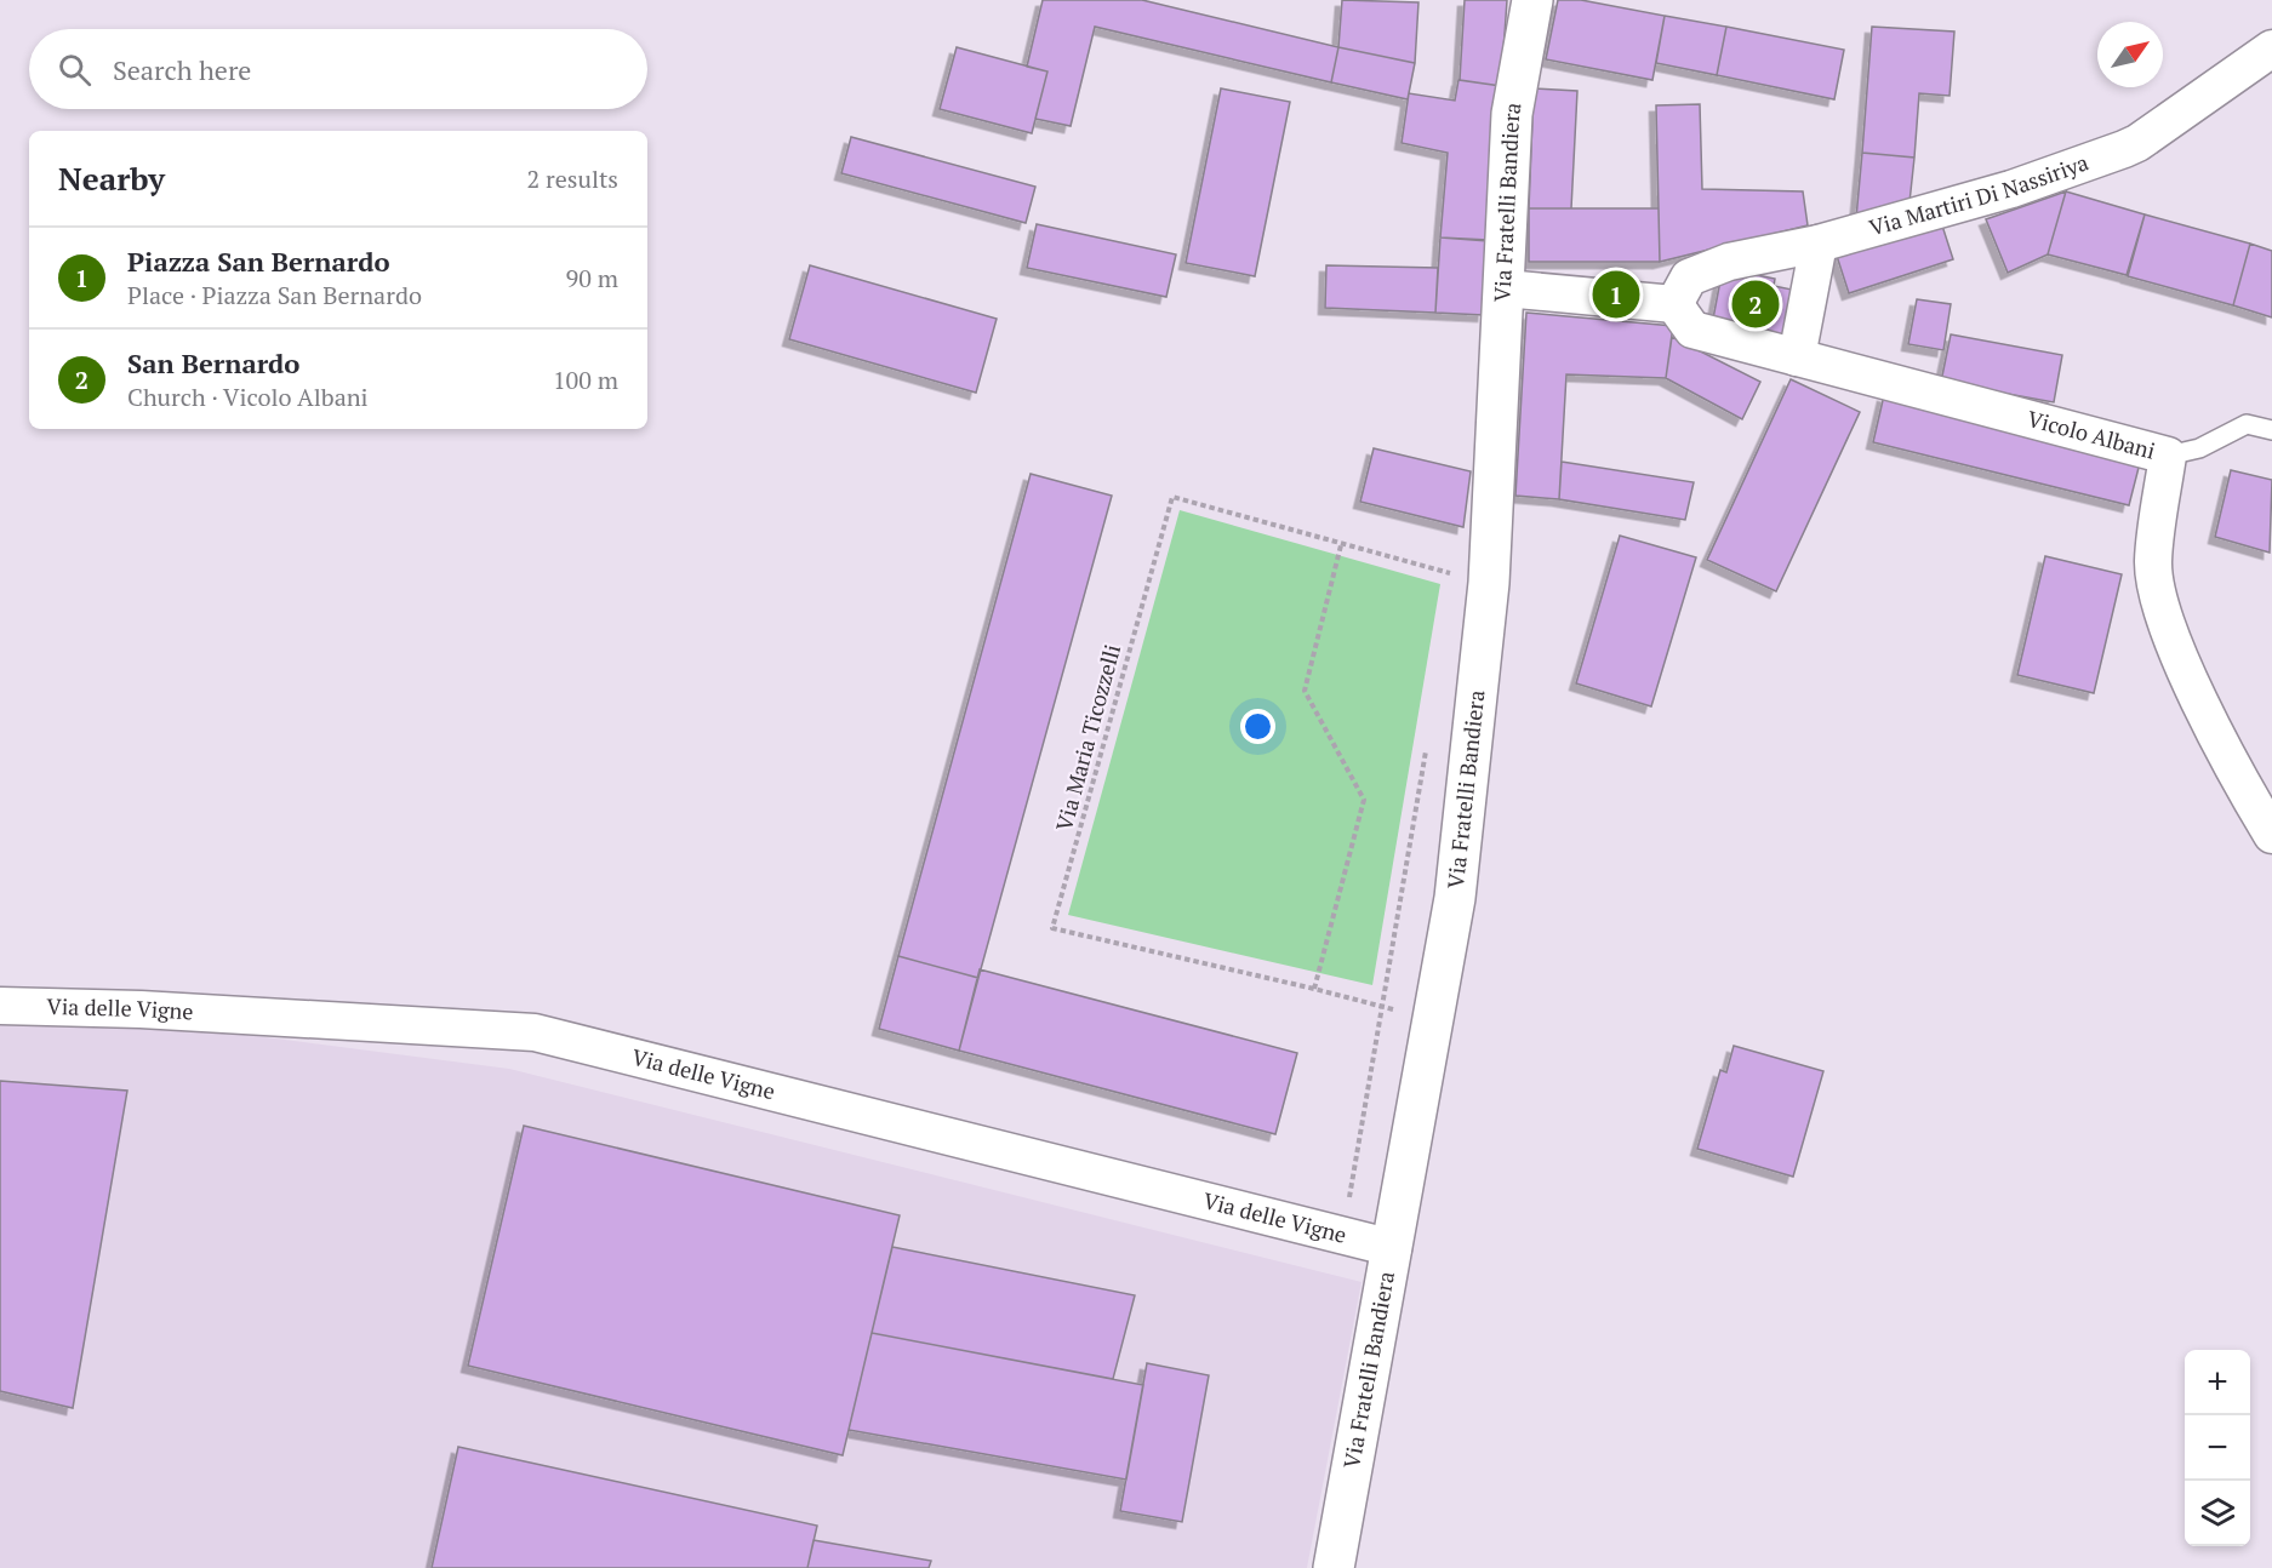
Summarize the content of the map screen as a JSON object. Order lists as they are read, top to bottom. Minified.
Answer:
{"streets":{"street":["Via Martiri Di Nassiriya","Via Fratelli Bandiera","Vicolo Albani","Via delle Vigne"],"path":["Via Maria Ticozzelli"]},"crossings":[["Via Martiri Di Nassiriya","Vicolo Albani"],["Via Fratelli Bandiera","Via Maria Ticozzelli"],["Via Fratelli Bandiera","Via delle Vigne"]],"north":"top right","page":{"search":"Search here","heading":["Nearby","2 results"],"list":[{"mark":"1","name":"Piazza San Bernardo","note":"Place · Piazza San Bernardo","value":"90 m"},{"mark":"2","name":"San Bernardo","note":"Church · Vicolo Albani","value":"100 m"}],"pins":["1","2"],"map_buttons":["+","−"]}}
